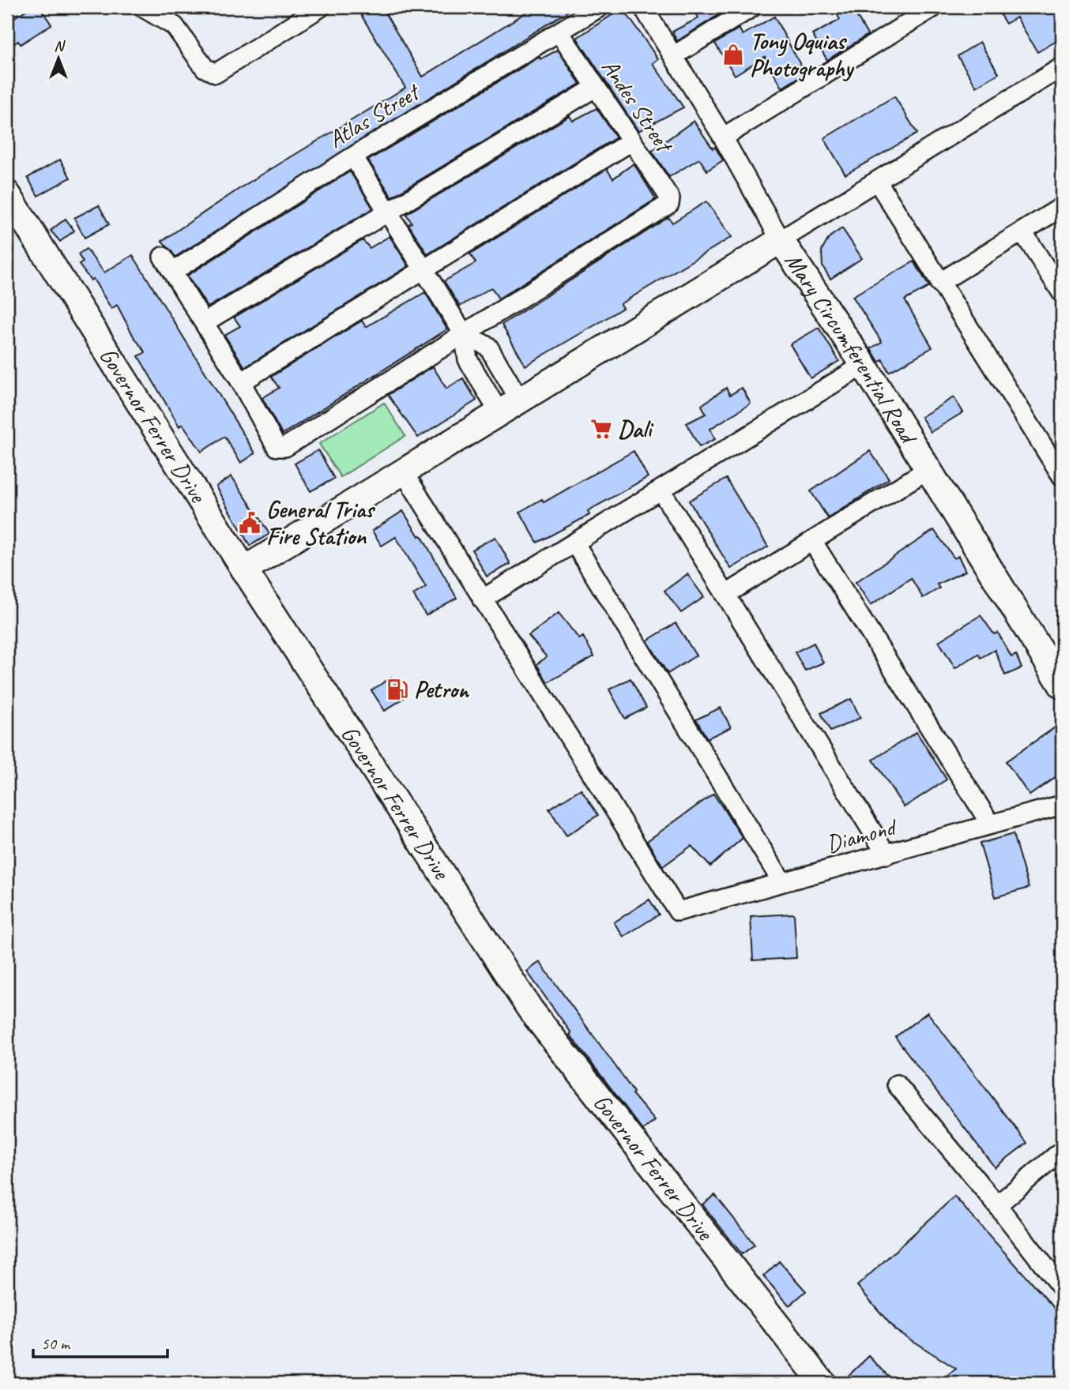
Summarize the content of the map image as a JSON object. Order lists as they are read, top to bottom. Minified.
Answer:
{"streets":{"main road":["Mary Circumferential Road","Governor Ferrer Drive"],"street":["Andes Street","Atlas Street","Diamond"]},"crossings":[["Andes Street","Atlas Street"]],"places":{"shop":["Tony Oquias Photography"],"supermarket":["Dali"],"public building":["General Trias Fire Station"],"fuel station":["Petron"]},"scale_bar":"50 m","north":"top"}
